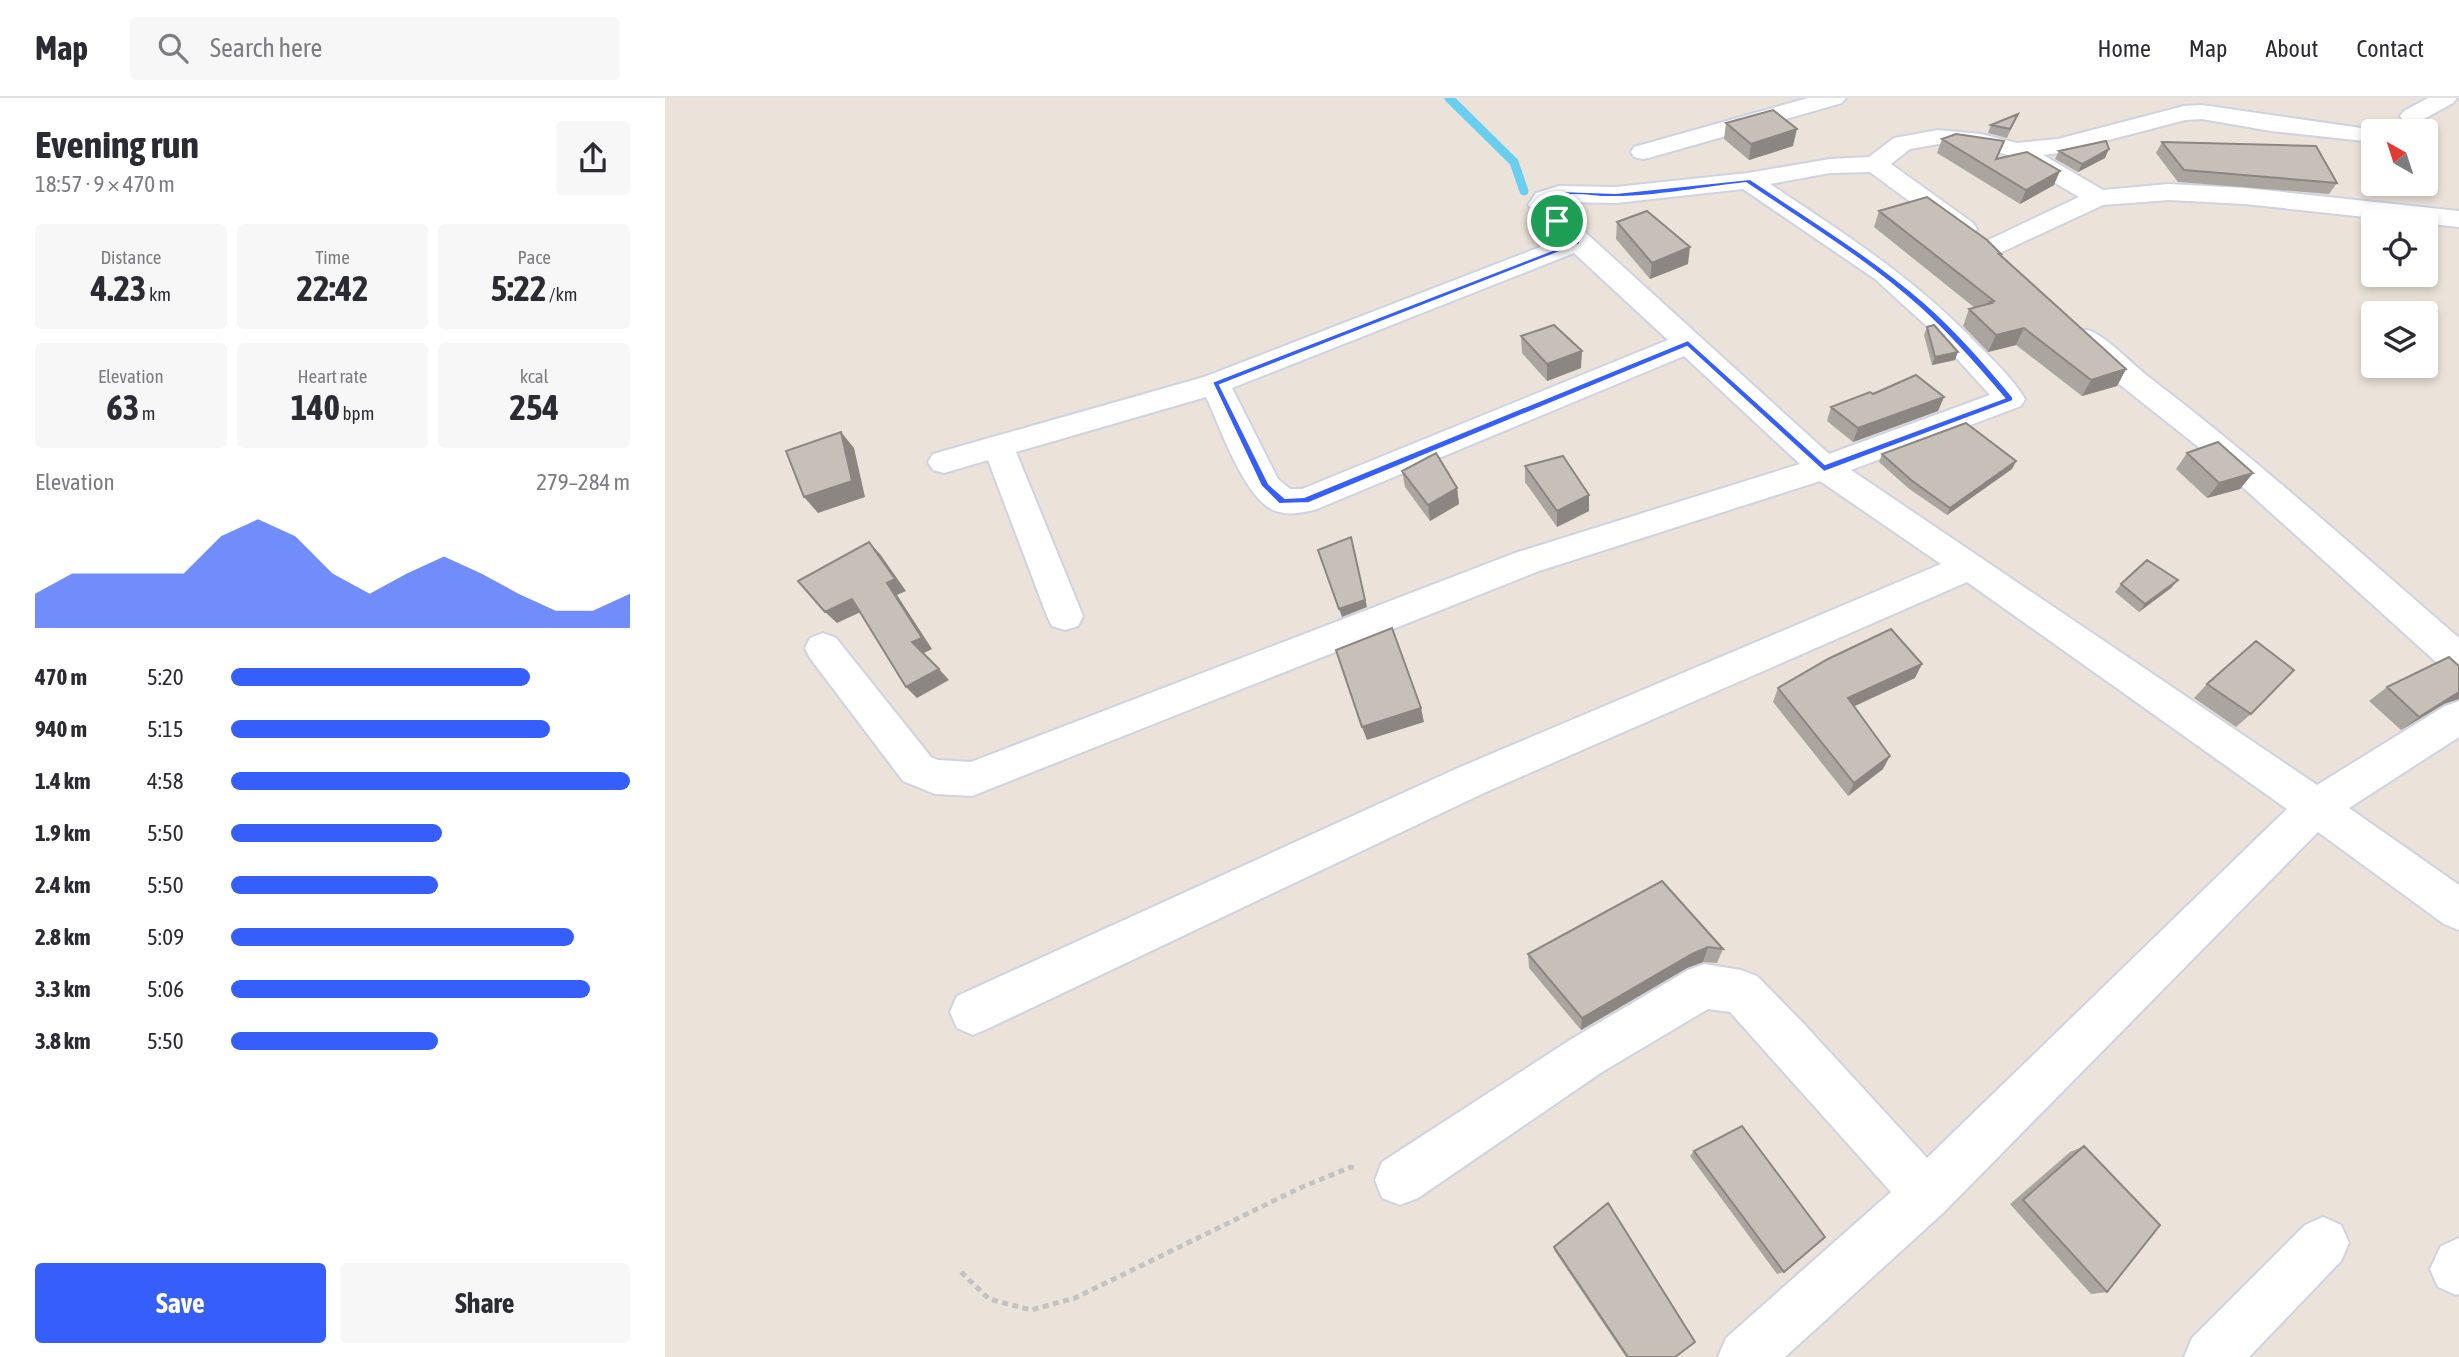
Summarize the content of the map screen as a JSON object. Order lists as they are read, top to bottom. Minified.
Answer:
{"north":"top left","page":{"header":"Map","search":"Search here","nav":["Home","Map","About","Contact"],"heading":["Evening run","18:57 · 9 × 470 m"],"stats":[["Distance","4.23 km"],["Time","22:42"],["Pace","5:22 /km"],["Elevation","63 m"],["Heart rate","140 bpm"],["kcal","254"]],"chart":["Elevation","279–284 m"],"list":[{"name":"470 m","note":"5:20"},{"name":"940 m","note":"5:15"},{"name":"1.4 km","note":"4:58"},{"name":"1.9 km","note":"5:50"},{"name":"2.4 km","note":"5:50"},{"name":"2.8 km","note":"5:09"},{"name":"3.3 km","note":"5:06"},{"name":"3.8 km","note":"5:50"}],"buttons":["Save","Share"]}}
